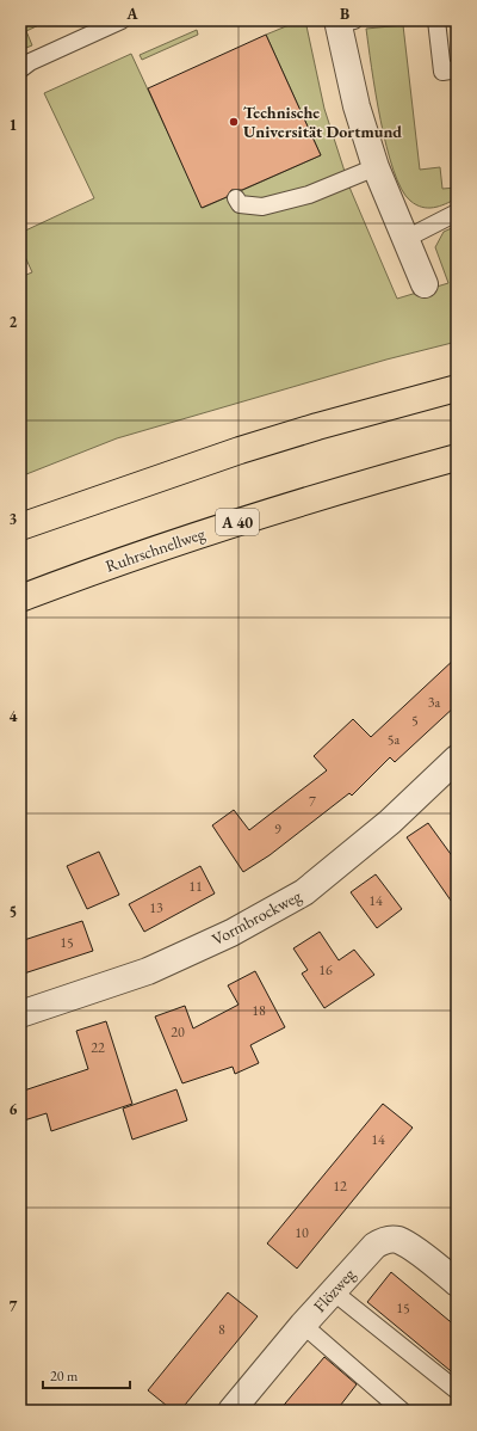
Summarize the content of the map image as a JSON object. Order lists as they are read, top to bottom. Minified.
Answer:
{"streets":{"highway":["A 40","Ruhrschnellweg"],"street":["Vormbrockweg","Flözweg"]},"places":["Technische Universität Dortmund"],"house_numbers":["3a","5","5a","7","9","11","14","13","15","16","18","20","22","14","12","10","15","8"],"scale_bar":"20 m","grid":{"columns":["A","B"],"rows":["1","2","3","4","5","6","7"]}}
